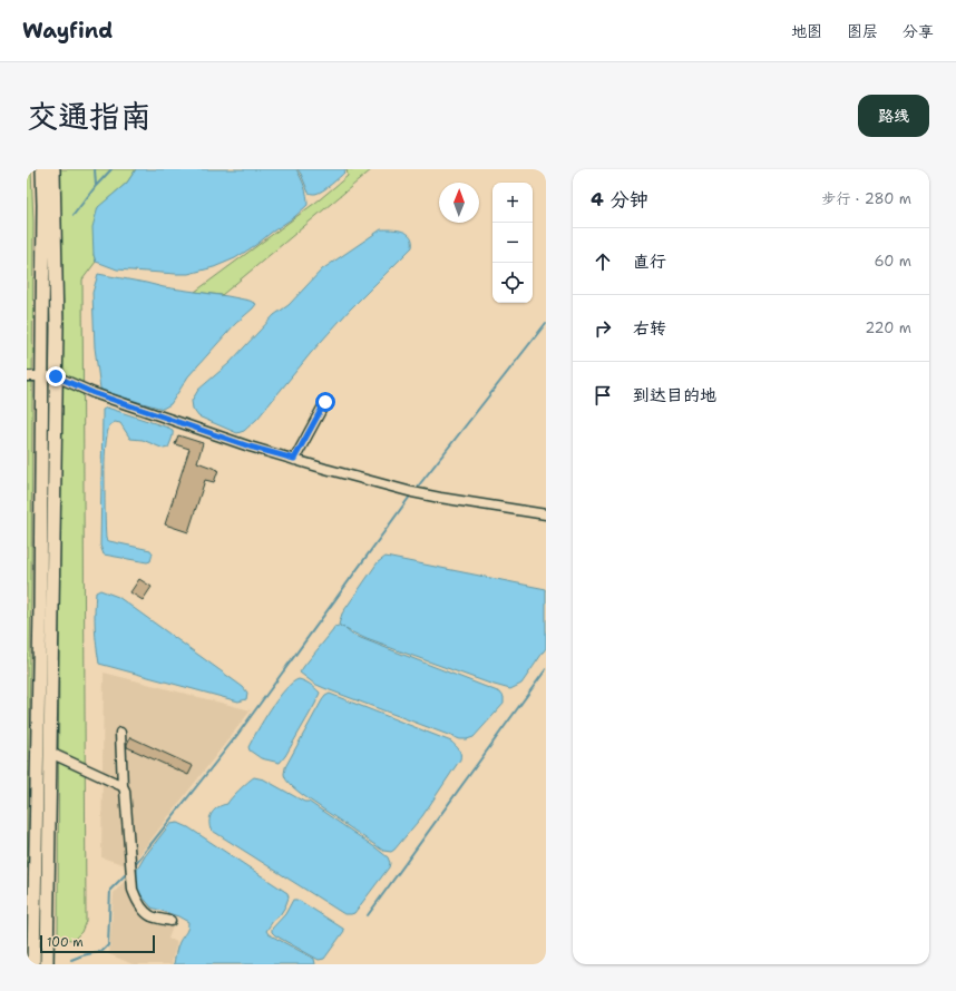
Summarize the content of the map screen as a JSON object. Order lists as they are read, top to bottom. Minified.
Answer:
{"scale_bar":"100 m","north":"top","page":{"header":"Wayfind","nav":["地图","图层","分享"],"title":"交通指南","buttons":"路线","heading":["4 分钟","步行 · 280 m"],"map_buttons":["+","−"],"list":[["直行","60 m"],["右转","220 m"],"到达目的地"],"scale":"100 m"}}
